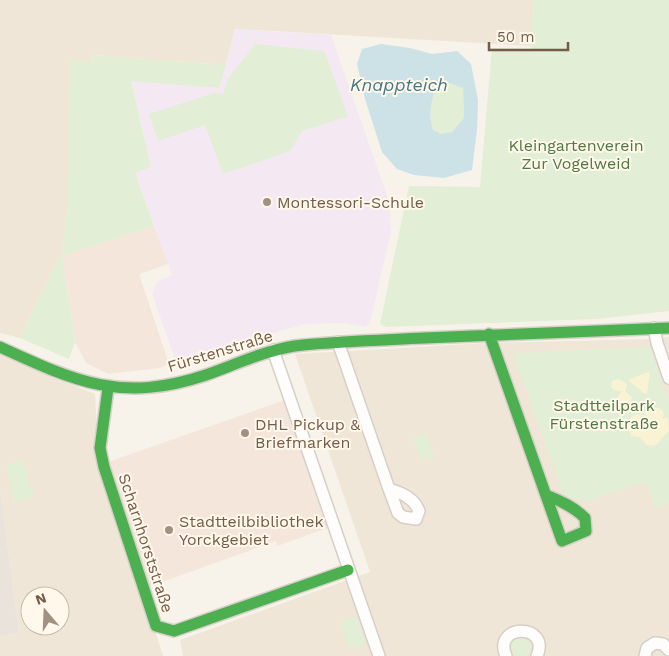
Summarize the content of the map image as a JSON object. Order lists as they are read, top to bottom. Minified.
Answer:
{"streets":{"street":["Fürstenstraße","Scharnhorststraße"]},"crossings":[["Fürstenstraße","Scharnhorststraße"]],"water":["Knappteich"],"parks":["Kleingartenverein Zur Vogelweid","Stadtteilpark Fürstenstraße"],"places":["Montessori-Schule","DHL Pickup & Briefmarken","Stadtteilbibliothek Yorckgebiet"],"scale_bar":"50 m","north":"top"}
